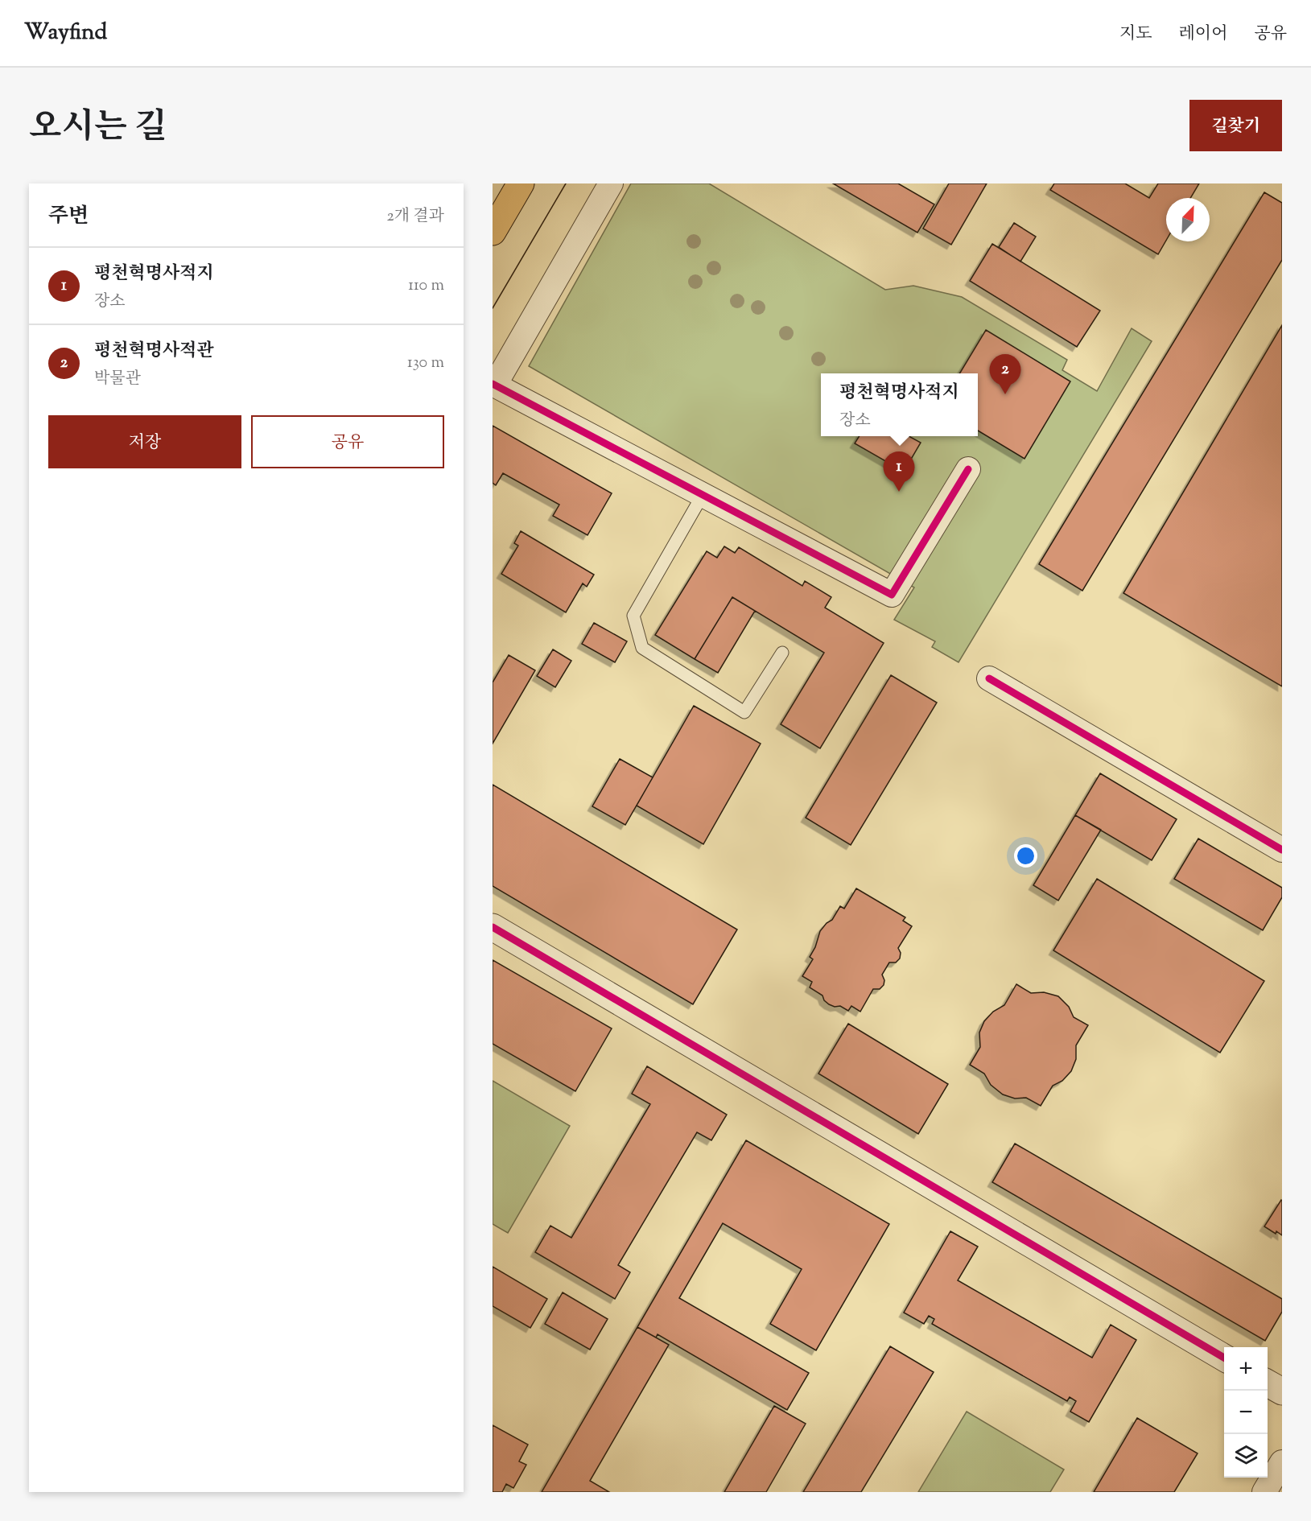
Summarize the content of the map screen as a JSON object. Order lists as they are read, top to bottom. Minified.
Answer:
{"north":"top right","page":{"header":"Wayfind","nav":["지도","레이어","공유"],"title":"오시는 길","buttons":["길찾기",["저장","공유"]],"heading":["주변","2개 결과"],"list":[{"mark":"1","name":"평천혁명사적지","note":"장소","value":"110 m"},{"mark":"2","name":"평천혁명사적관","note":"박물관","value":"130 m"}],"pins":["2","1"],"popup":["평천혁명사적지","장소"],"map_buttons":["+","−"]}}
